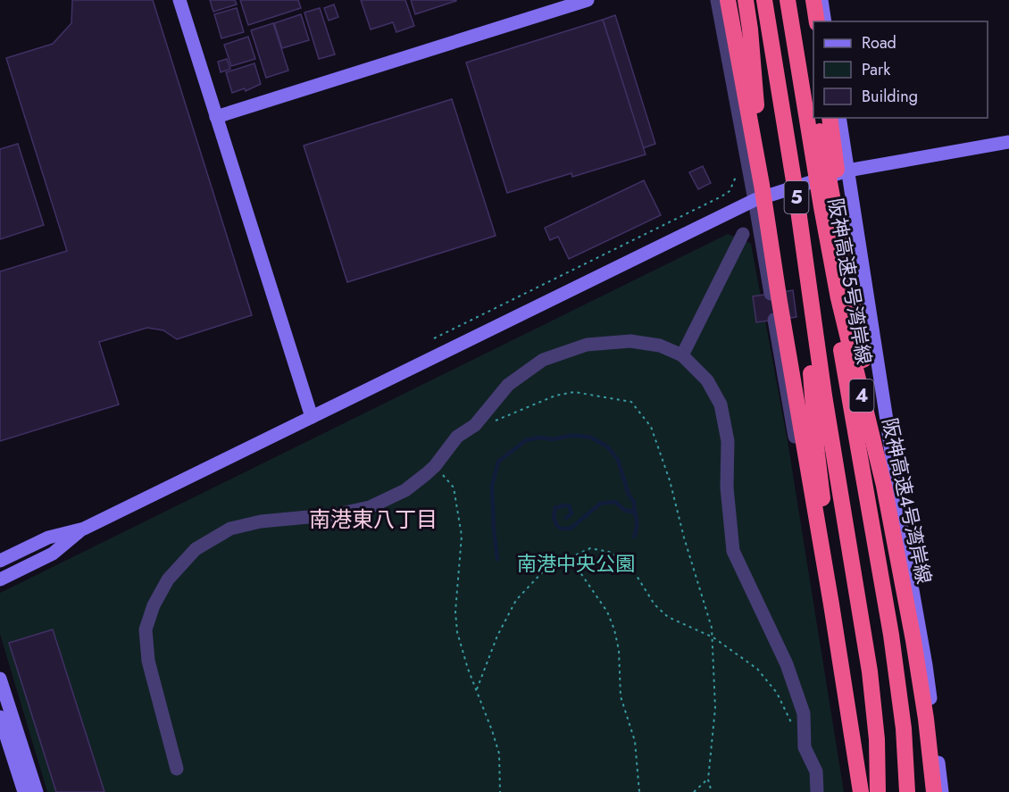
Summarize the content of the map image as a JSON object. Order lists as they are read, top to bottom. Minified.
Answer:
{"streets":{"highway":["5","阪神高速5号湾岸線","4","阪神高速4号湾岸線"]},"districts":["南港東八丁目"],"parks":["南港中央公園"],"legend":["Road","Park","Building"]}
